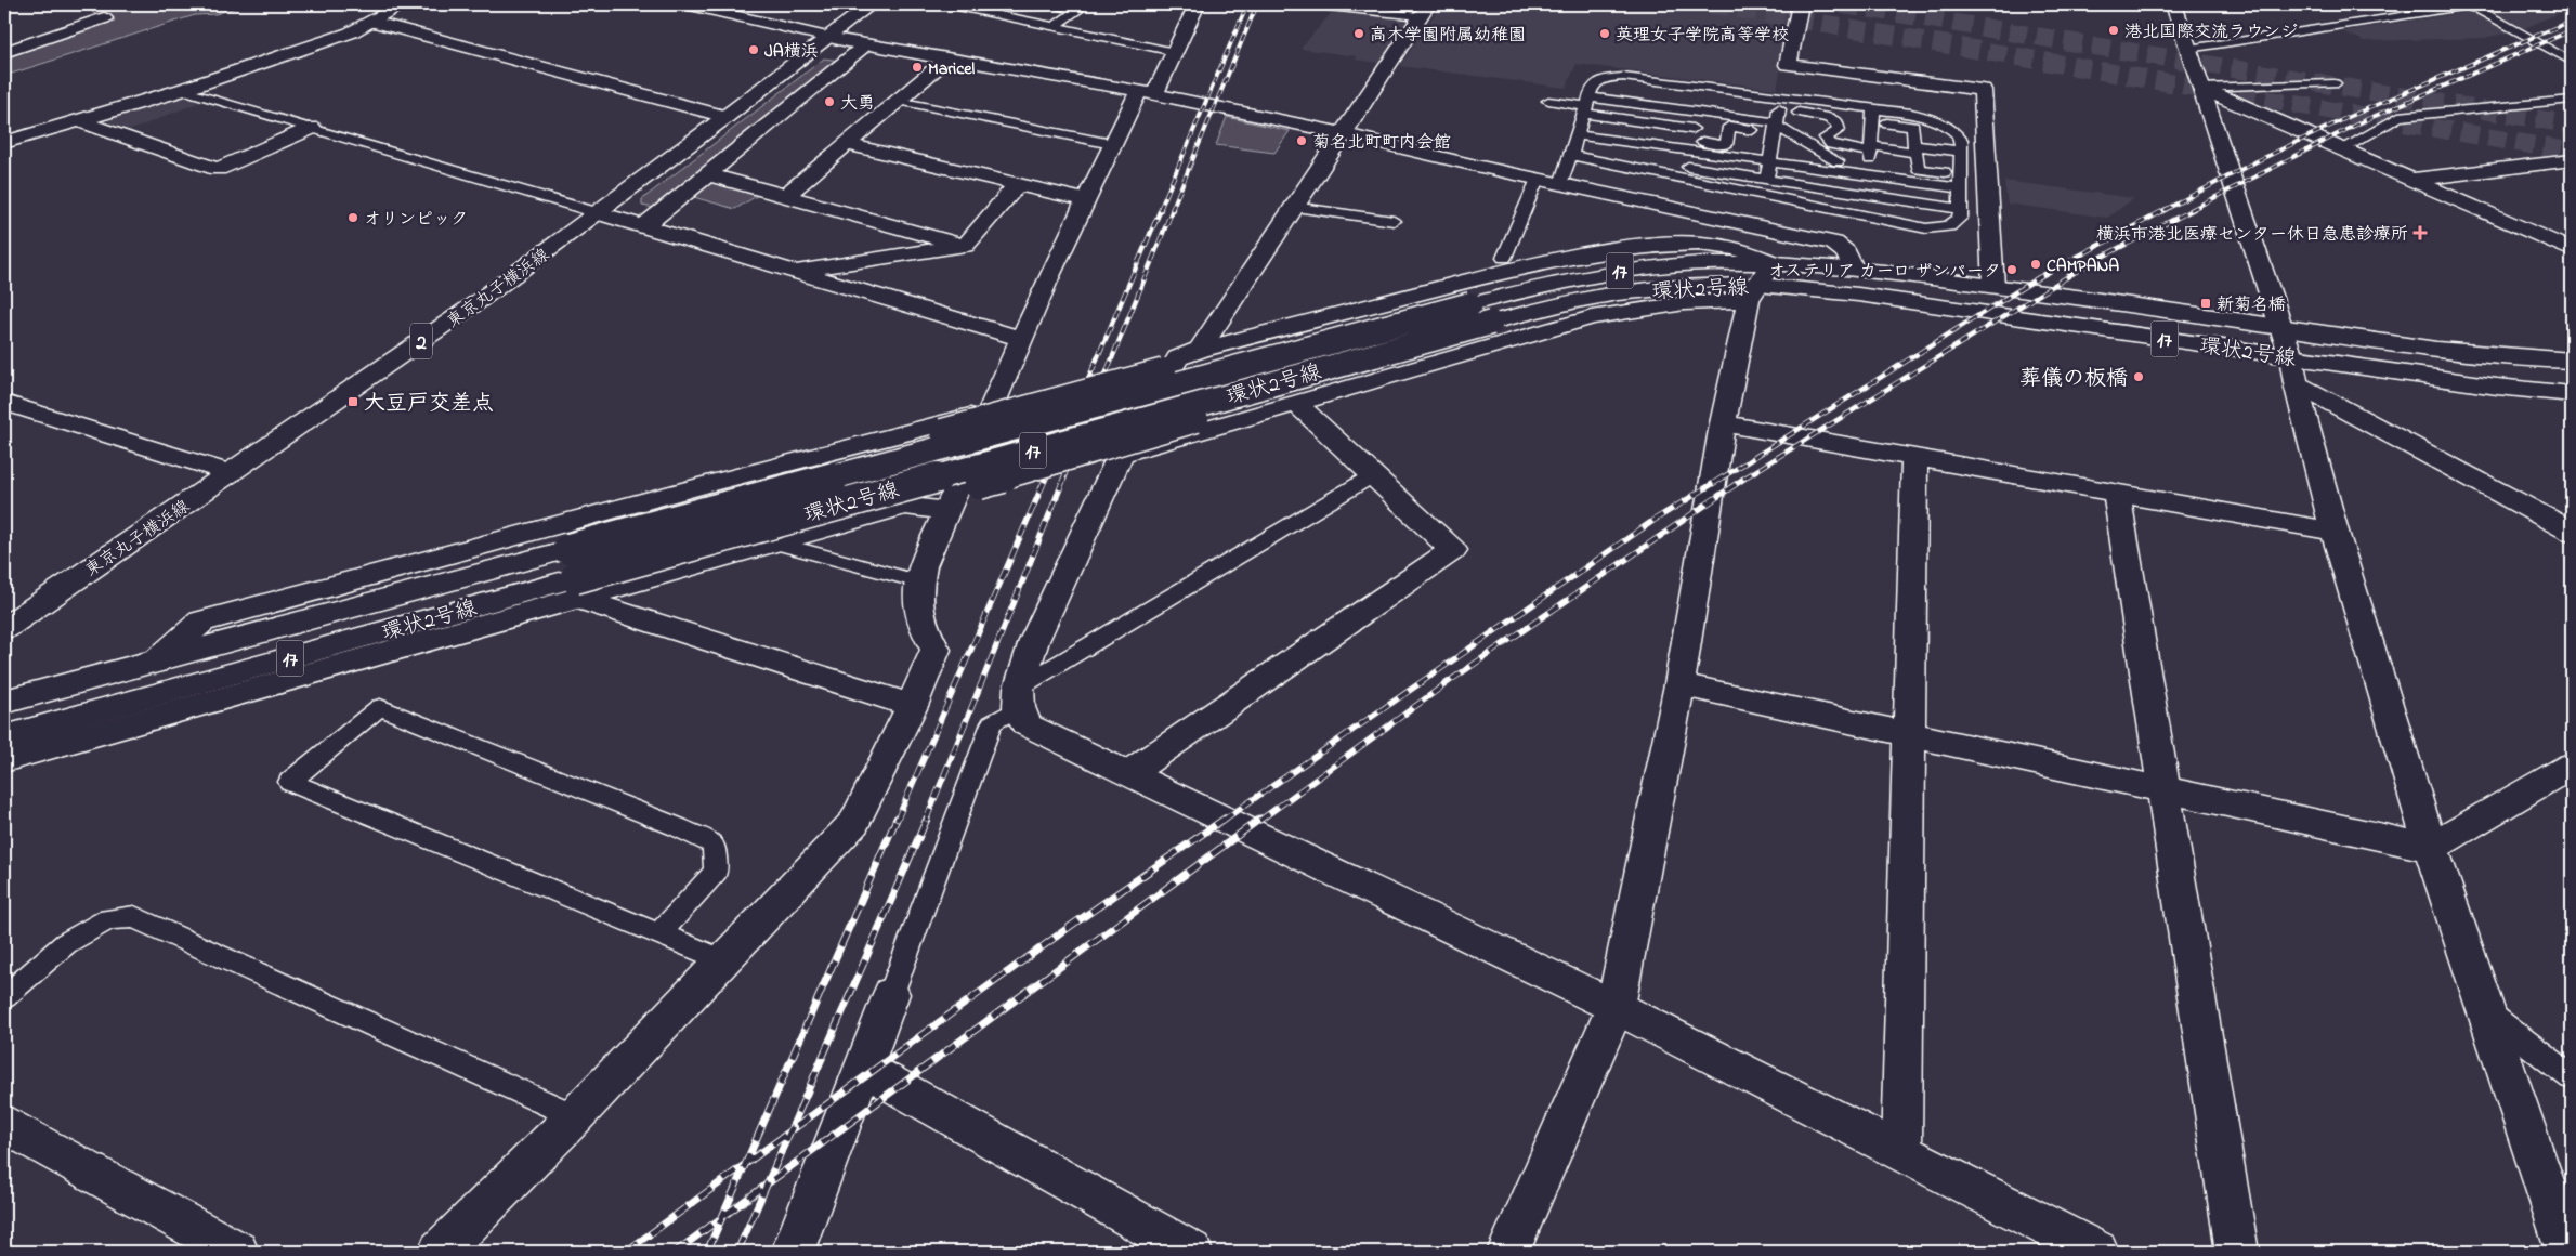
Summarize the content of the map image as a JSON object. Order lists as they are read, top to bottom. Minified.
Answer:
{"streets":{"street":["17","東京丸子横浜線","環状2号線","2"]},"places":{"other":["港北国際交流ラウンジ","高木学園附属幼稚園","英理女子学院高等学校","JA横浜","Maricel","大勇","菊名北町町内会館","オリンピック","CAMPANA","オステリア カーロ ザンパータ","葬儀の板橋"],"health":["横浜市港北医療センター休日急患診療所"],"transit":["新菊名橋","大豆戸交差点"]}}
